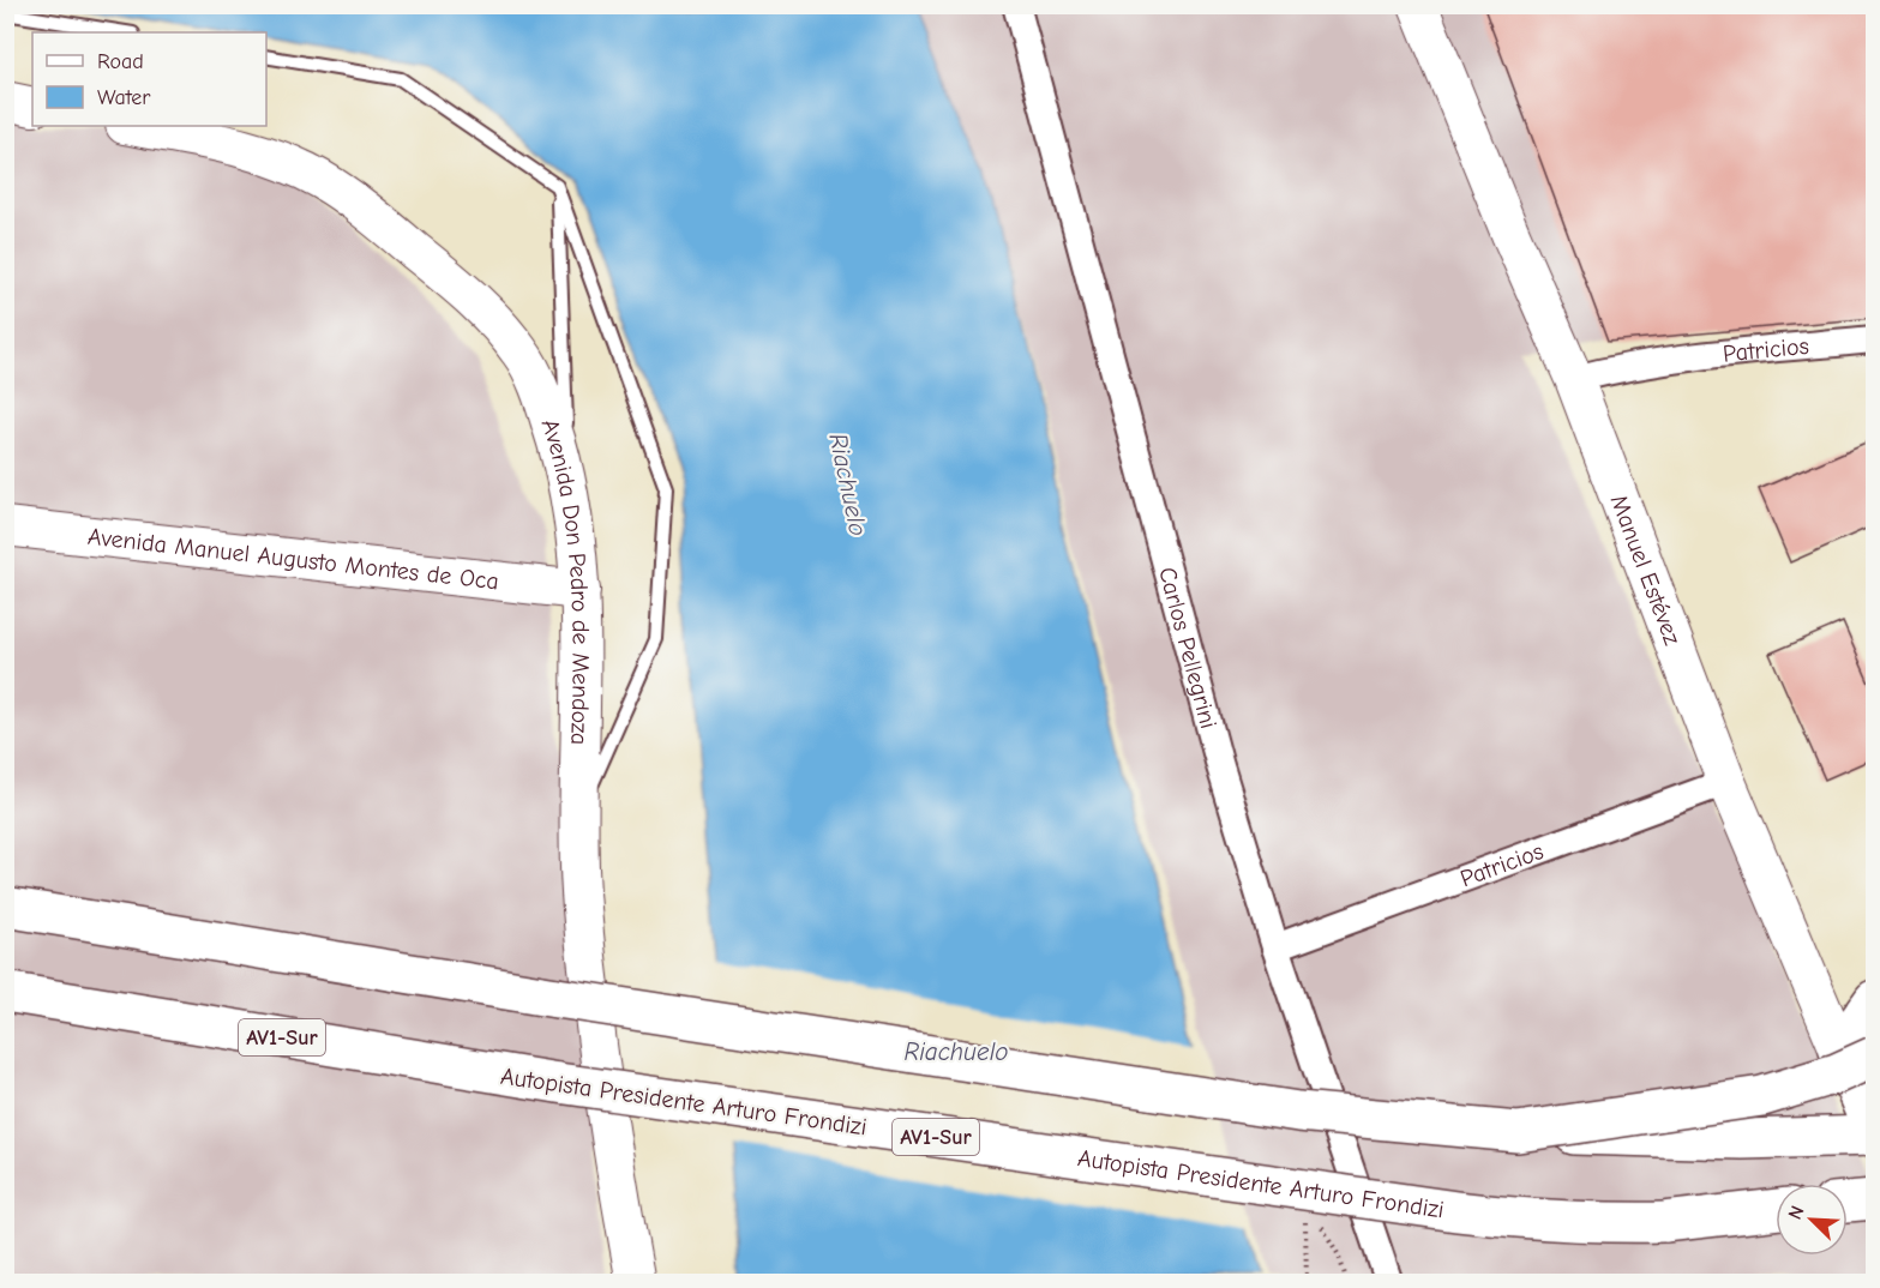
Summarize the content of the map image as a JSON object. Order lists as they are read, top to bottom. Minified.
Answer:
{"streets":{"main road":["Avenida Manuel Augusto Montes de Oca","Manuel Estévez","Avenida Don Pedro de Mendoza","AV1-Sur","Autopista Presidente Arturo Frondizi"],"street":["Patricios","Carlos Pellegrini"]},"crossings":[["Patricios","Manuel Estévez"],["Patricios","Carlos Pellegrini"],["Avenida Manuel Augusto Montes de Oca","Avenida Don Pedro de Mendoza"]],"water":["Riachuelo"],"legend":["Road","Water"],"north":"top left"}
